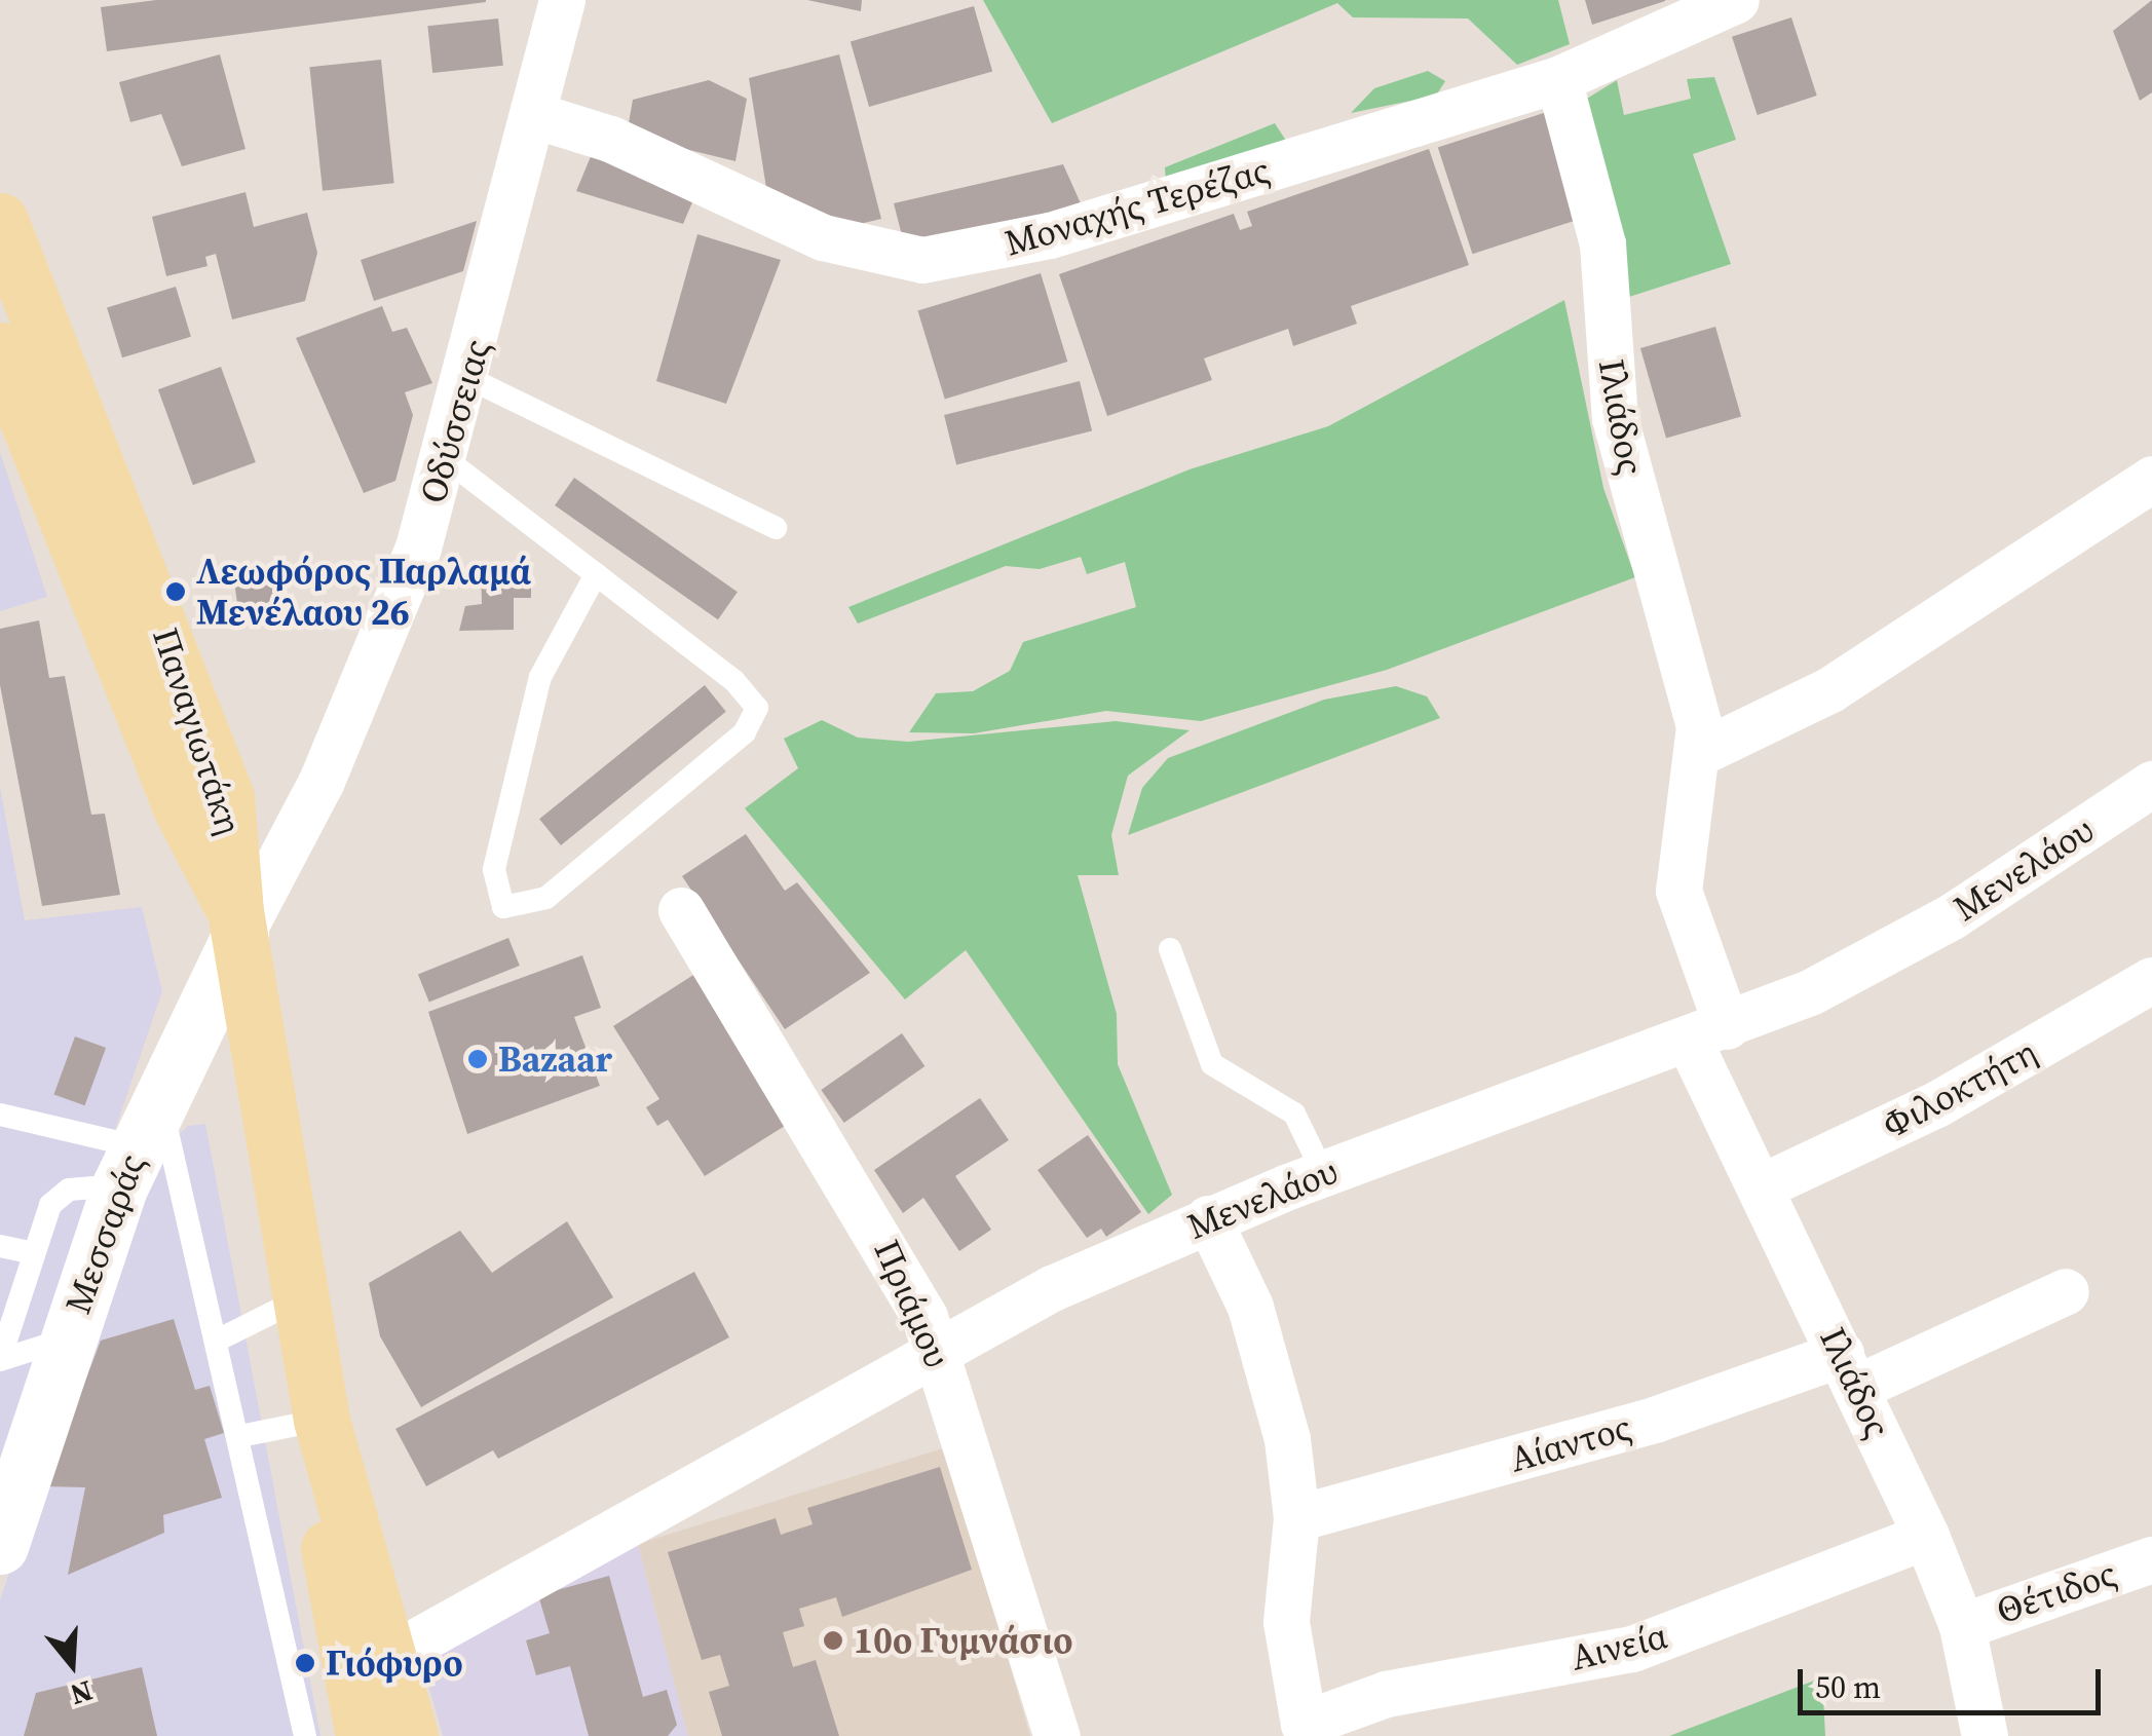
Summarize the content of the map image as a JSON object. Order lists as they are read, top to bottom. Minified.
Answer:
{"streets":{"main road":["Παναγιωτάκη"],"street":["Μοναχής Τερέζας","Ιλιάδος","Οδύσσειας","Μενελάου","Φιλοκτήτη","Μεσσαράς","Πριάμου","Αίαντος","Θέτιδος","Αινεία"]},"crossings":[["Μοναχής Τερέζας","Ιλιάδος"],["Μοναχής Τερέζας","Οδύσσειας"],["Ιλιάδος","Μενελάου"],["Ιλιάδος","Φιλοκτήτη"],["Ιλιάδος","Αίαντος"],["Ιλιάδος","Θέτιδος"],["Ιλιάδος","Αινεία"],["Οδύσσειας","Παναγιωτάκη"],["Οδύσσειας","Μεσσαράς"],["Παναγιωτάκη","Μεσσαράς"],["Μενελάου","Πριάμου"],["Μενελάου","Αινεία"],["Αίαντος","Αινεία"]],"places":["Λεωφόρος Παρλαμά Μενέλαου 26","Bazaar","10ο Γυμνάσιο","Γιόφυρο"],"scale_bar":"50 m","north":"bottom"}
